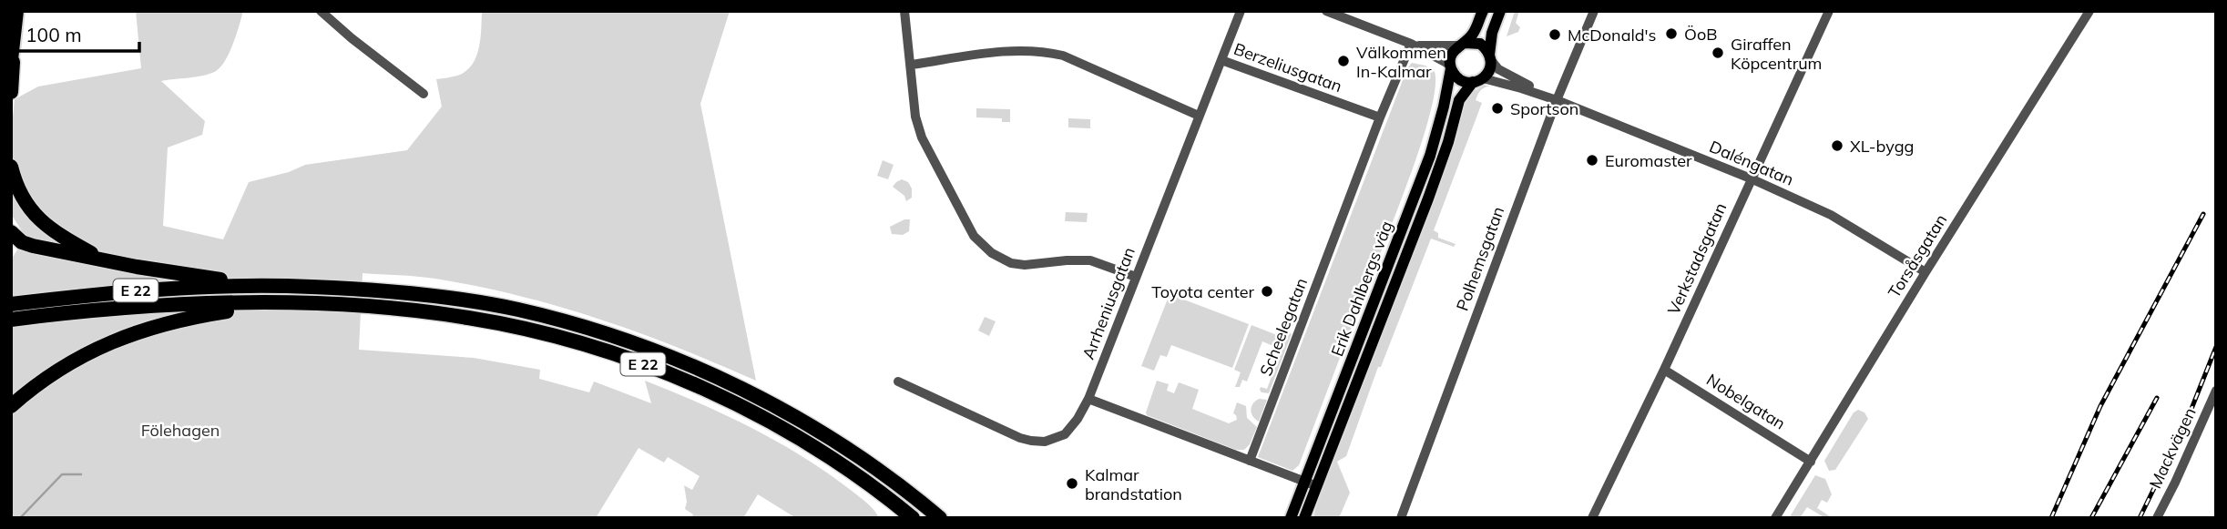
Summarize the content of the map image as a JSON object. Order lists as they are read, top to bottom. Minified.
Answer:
{"streets":{"highway":["E 22"],"main road":["Erik Dahlbergs väg"],"street":["Berzeliusgatan","Daléngatan","Torsåsgatan","Polhemsgatan","Verkstadsgatan","Arrheniusgatan","Scheelegatan","Nobelgatan","Mackvägen"]},"crossings":[["Berzeliusgatan","Arrheniusgatan"],["Berzeliusgatan","Scheelegatan"],["Daléngatan","Torsåsgatan"],["Daléngatan","Polhemsgatan"],["Daléngatan","Verkstadsgatan"],["Daléngatan","Erik Dahlbergs väg"],["Torsåsgatan","Nobelgatan"],["Verkstadsgatan","Nobelgatan"]],"parks":["Fölehagen"],"places":["ÖoB","McDonald's","Giraffen Köpcentrum","Välkommen In-Kalmar","Sportson","XL-bygg","Euromaster","Toyota center","Kalmar brandstation"],"scale_bar":"100 m"}
